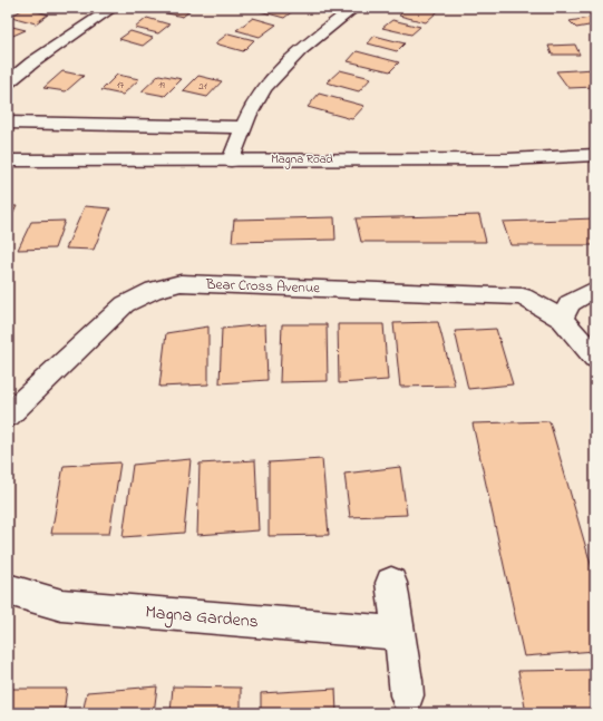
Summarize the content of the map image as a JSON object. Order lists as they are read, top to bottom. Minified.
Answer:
{"streets":{"street":["Magna Road","Bear Cross Avenue","Magna Gardens"]},"house_numbers":["17","19","21"]}
